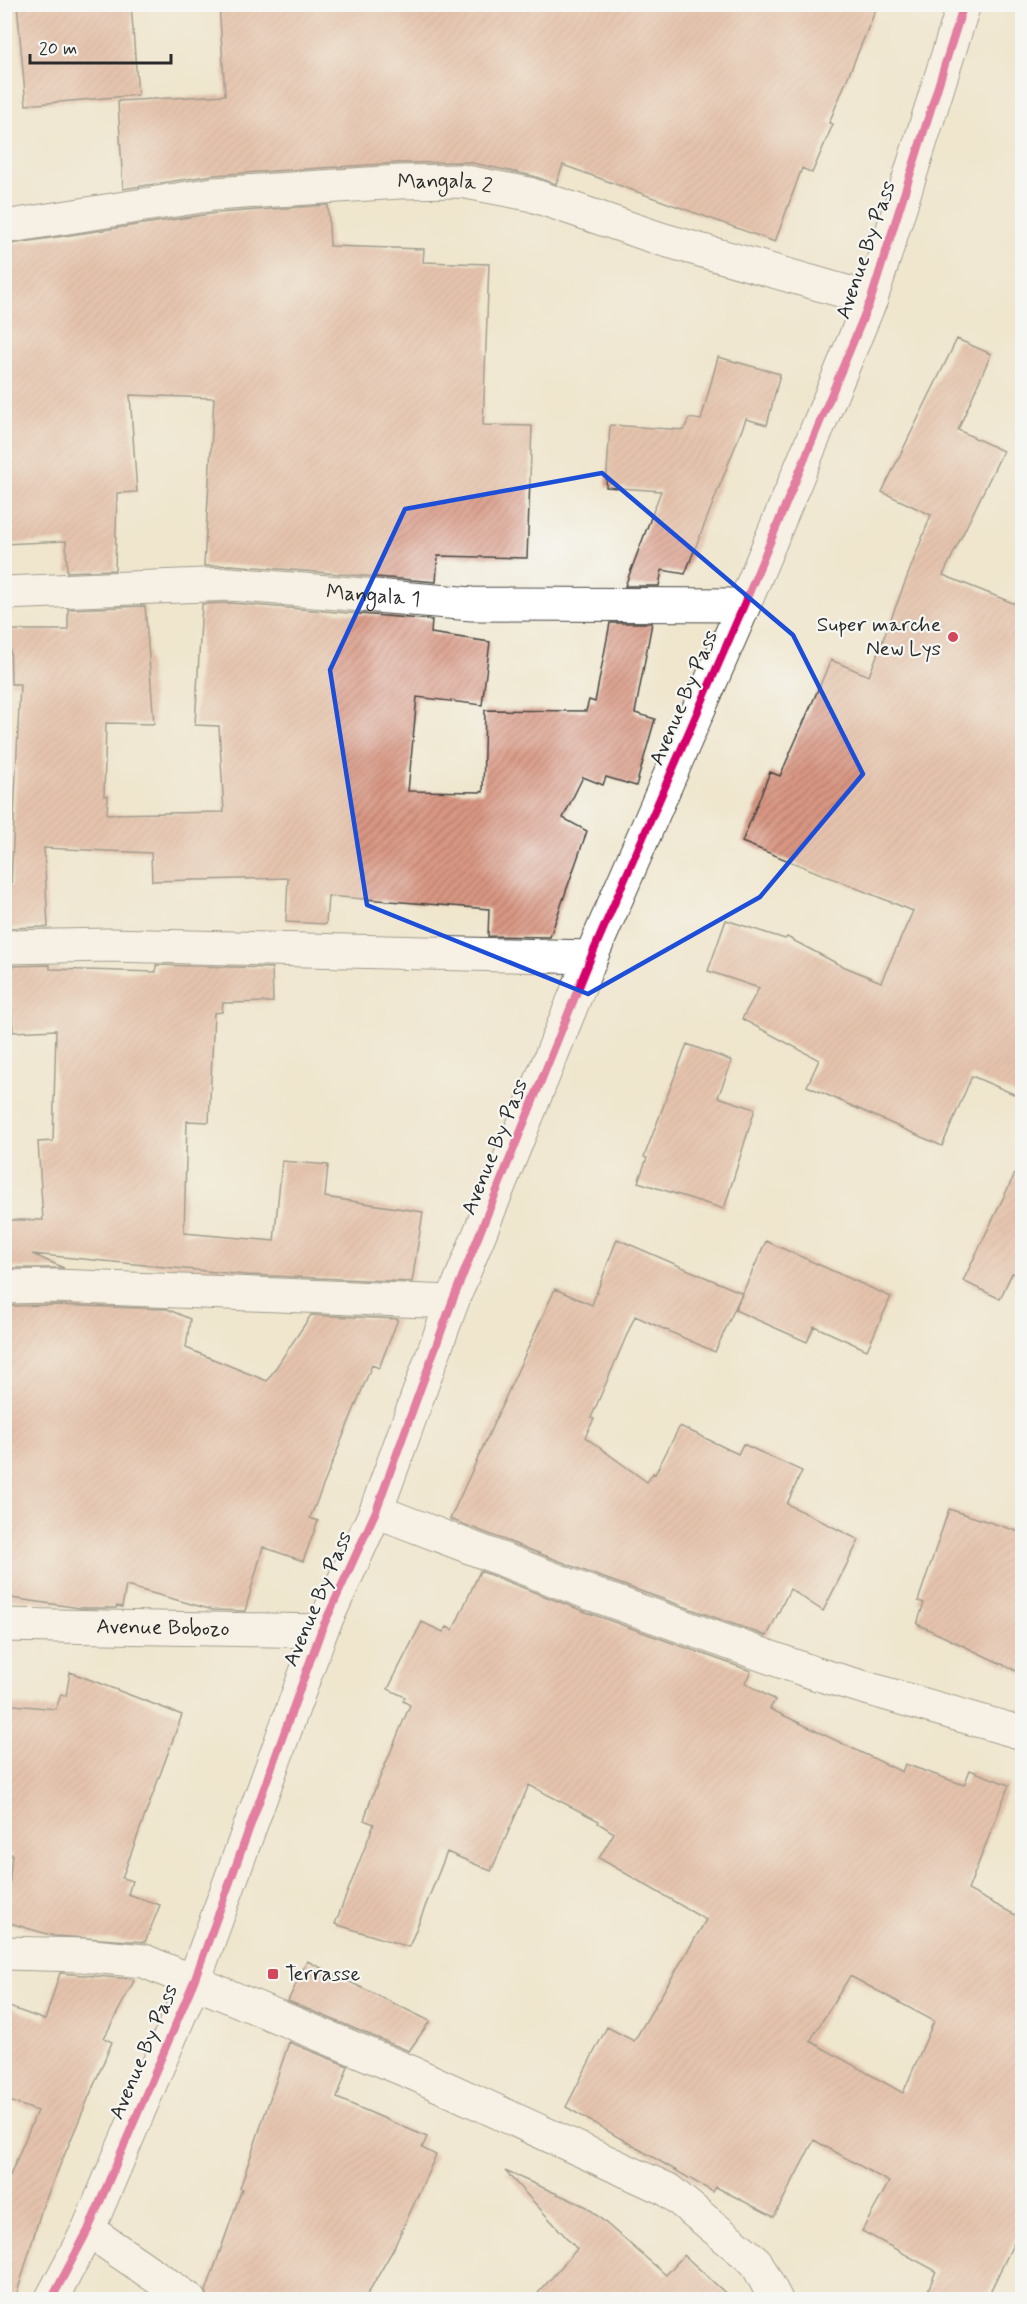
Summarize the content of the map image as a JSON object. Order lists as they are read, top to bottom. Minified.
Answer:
{"streets":{"main road":["Mangala 2","Avenue By Pass","Mangala 1","Avenue Bobozo"]},"crossings":[["Mangala 2","Avenue By Pass"],["Avenue By Pass","Mangala 1"],["Avenue By Pass","Avenue Bobozo"]],"places":{"other":["Super marche New Lys"],"transit":["Terrasse"]},"scale_bar":"20 m"}
